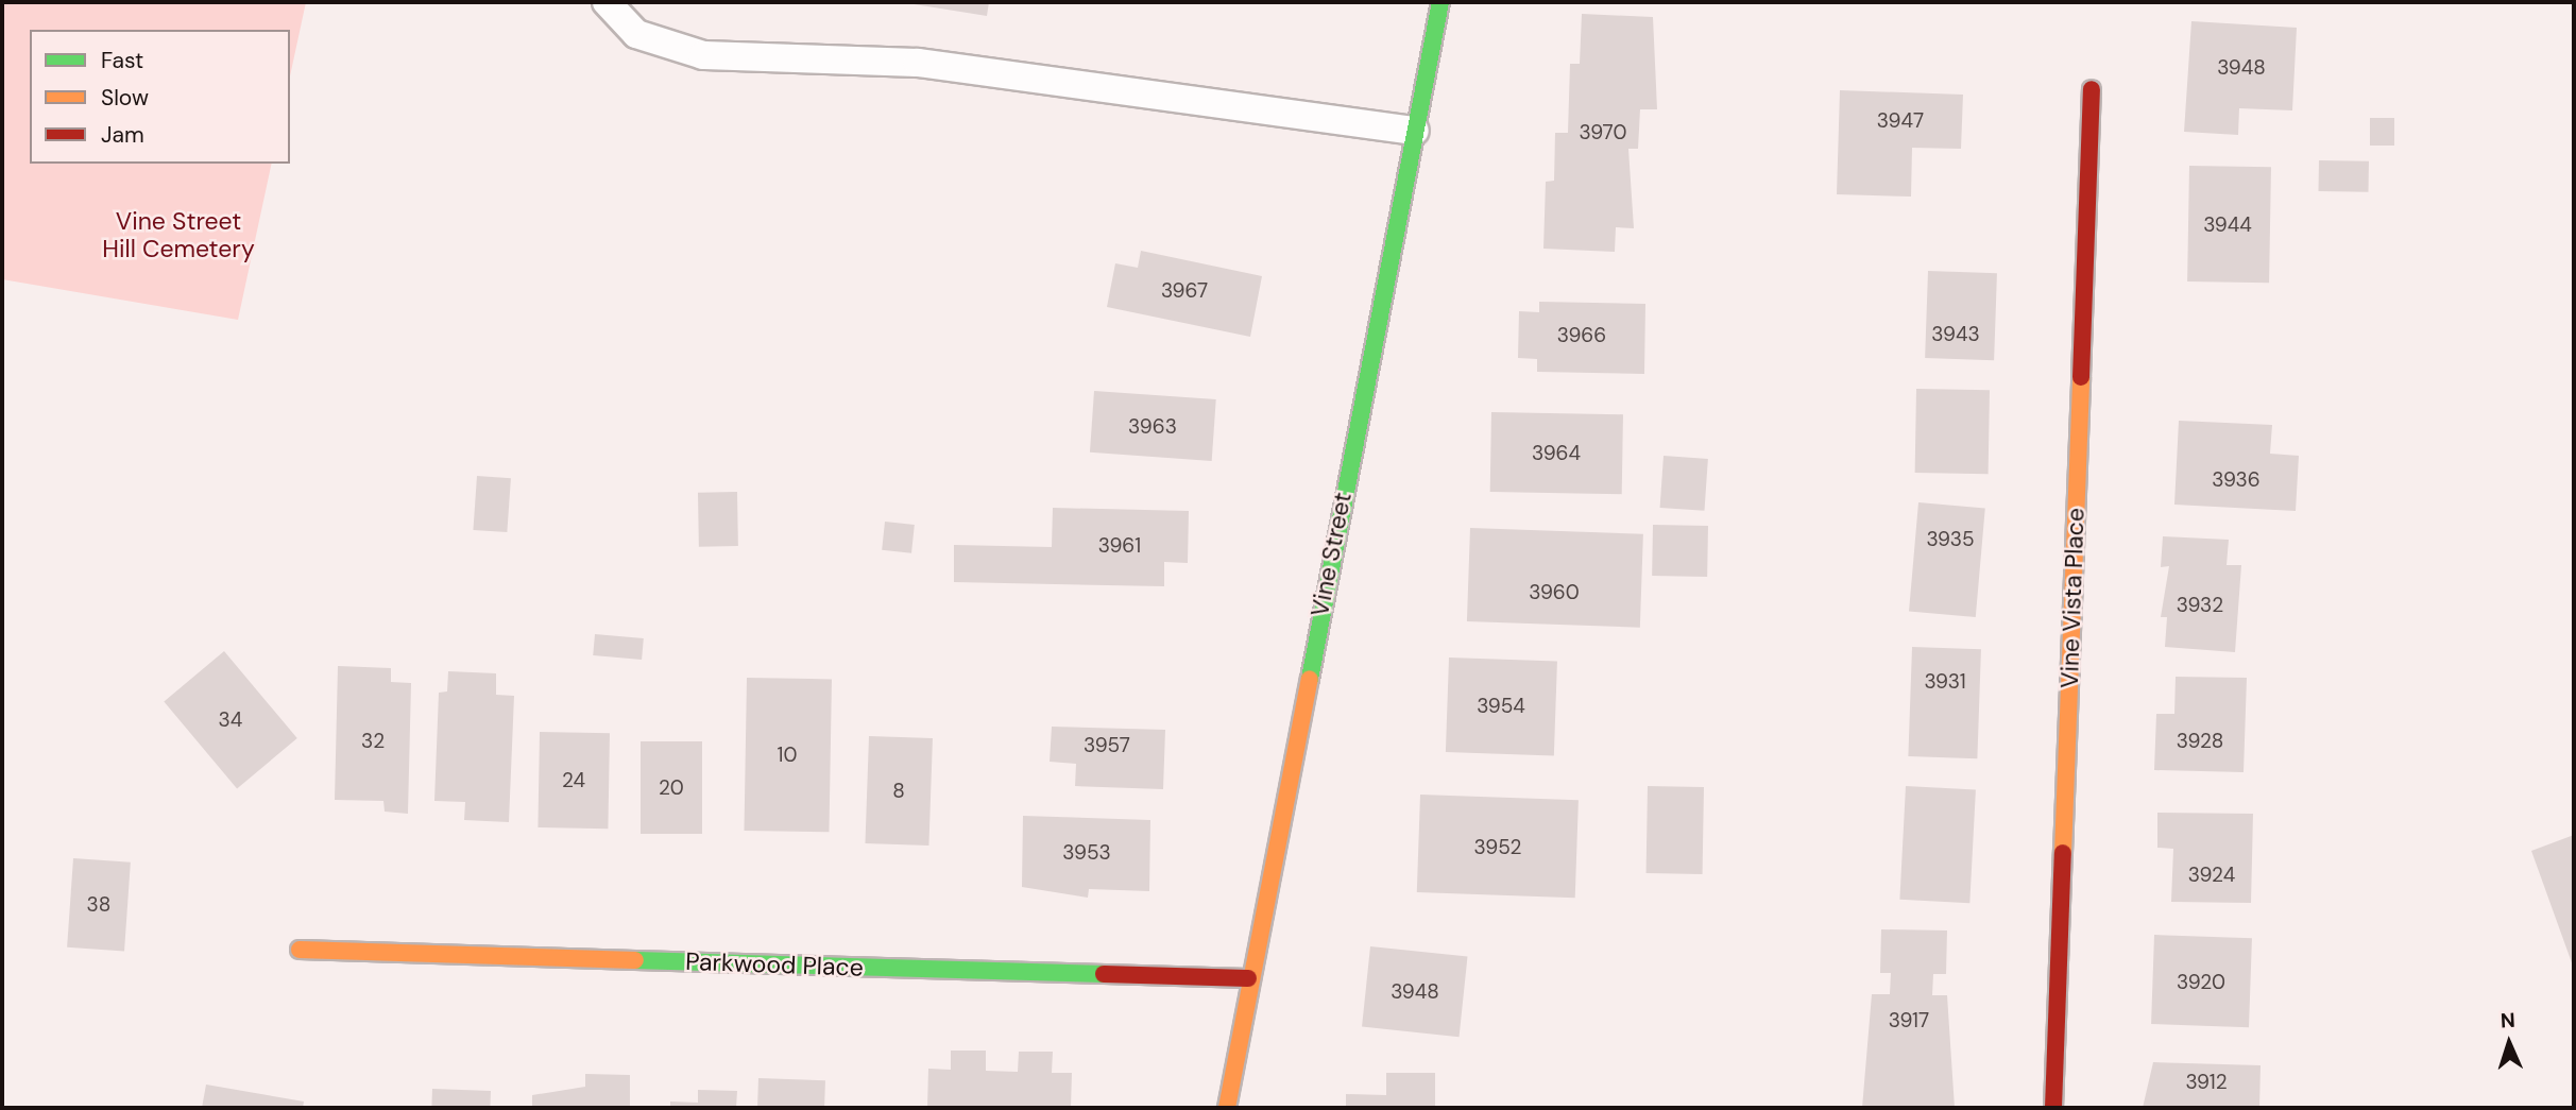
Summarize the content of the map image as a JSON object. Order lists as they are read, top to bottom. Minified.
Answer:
{"streets":{"street":["Vine Street","Vine Vista Place","Parkwood Place"]},"crossings":[["Vine Street","Parkwood Place"]],"parks":["Vine Street Hill Cemetery"],"house_numbers":["3948","3947","3970","3944","3967","3943","3966","3963","3964","3936","3935","3961","3960","3932","3931","3954","34","32","3928","3957","10","24","20","8","3952","3953","3924","38","3920","3948","3917","3912"],"legend":["Fast","Slow","Jam"],"north":"top"}
